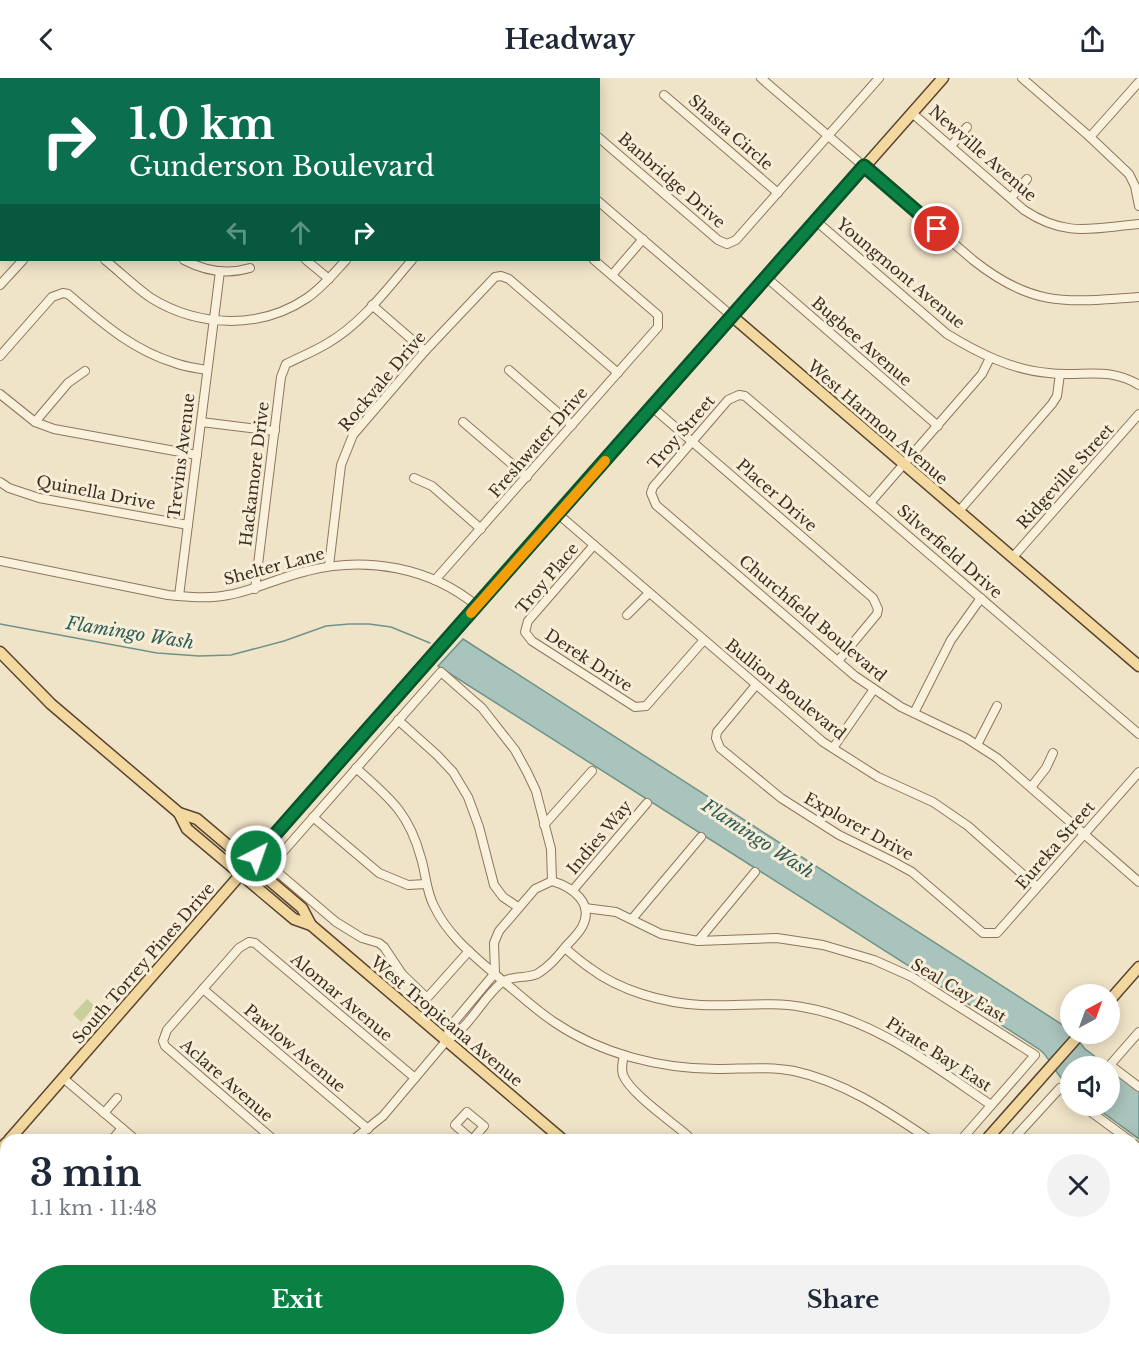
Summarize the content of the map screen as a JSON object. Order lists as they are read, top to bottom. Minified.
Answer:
{"streets":{"main road":["West Harmon Avenue","South Torrey Pines Drive","West Tropicana Avenue"],"street":["Shasta Circle","Newville Avenue","Banbridge Drive","Youngmont Avenue","Bugbee Avenue","Rockvale Drive","Troy Street","Freshwater Drive","Trevins Avenue","Hackamore Drive","Ridgeville Street","Quinella Drive","Placer Drive","Silverfield Drive","Shelter Lane","Troy Place","Churchfield Boulevard","Derek Drive","Bullion Boulevard","Explorer Drive","Indies Way","Eureka Street","Seal Cay East","Alomar Avenue","Pawlow Avenue","Pirate Bay East","Aclare Avenue"]},"crossings":[["Shasta Circle","Banbridge Drive"],["Newville Avenue","South Torrey Pines Drive"],["Youngmont Avenue","South Torrey Pines Drive"],["Bugbee Avenue","South Torrey Pines Drive"],["Rockvale Drive","Freshwater Drive"],["Rockvale Drive","Shelter Lane"],["West Harmon Avenue","Ridgeville Street"],["West Harmon Avenue","South Torrey Pines Drive"],["Troy Street","Placer Drive"],["Troy Street","Silverfield Drive"],["Troy Street","Churchfield Boulevard"],["Freshwater Drive","Shelter Lane"],["Trevins Avenue","Quinella Drive"],["Trevins Avenue","Shelter Lane"],["Hackamore Drive","Shelter Lane"],["Placer Drive","Churchfield Boulevard"],["Placer Drive","South Torrey Pines Drive"],["Shelter Lane","South Torrey Pines Drive"],["Troy Place","Derek Drive"],["Troy Place","Bullion Boulevard"],["Churchfield Boulevard","Eureka Street"],["Derek Drive","Bullion Boulevard"],["Bullion Boulevard","Explorer Drive"],["Bullion Boulevard","Eureka Street"],["Bullion Boulevard","South Torrey Pines Drive"],["Explorer Drive","Eureka Street"],["South Torrey Pines Drive","West Tropicana Avenue"],["Seal Cay East","Pirate Bay East"],["Alomar Avenue","Pawlow Avenue"],["Alomar Avenue","Aclare Avenue"],["Pawlow Avenue","Aclare Avenue"]],"water":["Flamingo Wash"],"north":"top right","page":{"header":"Headway","turn":["1.0 km","Gunderson Boulevard"],"heading":["3 min","1.1 km · 11:48"],"buttons":["Exit","Share"]}}
